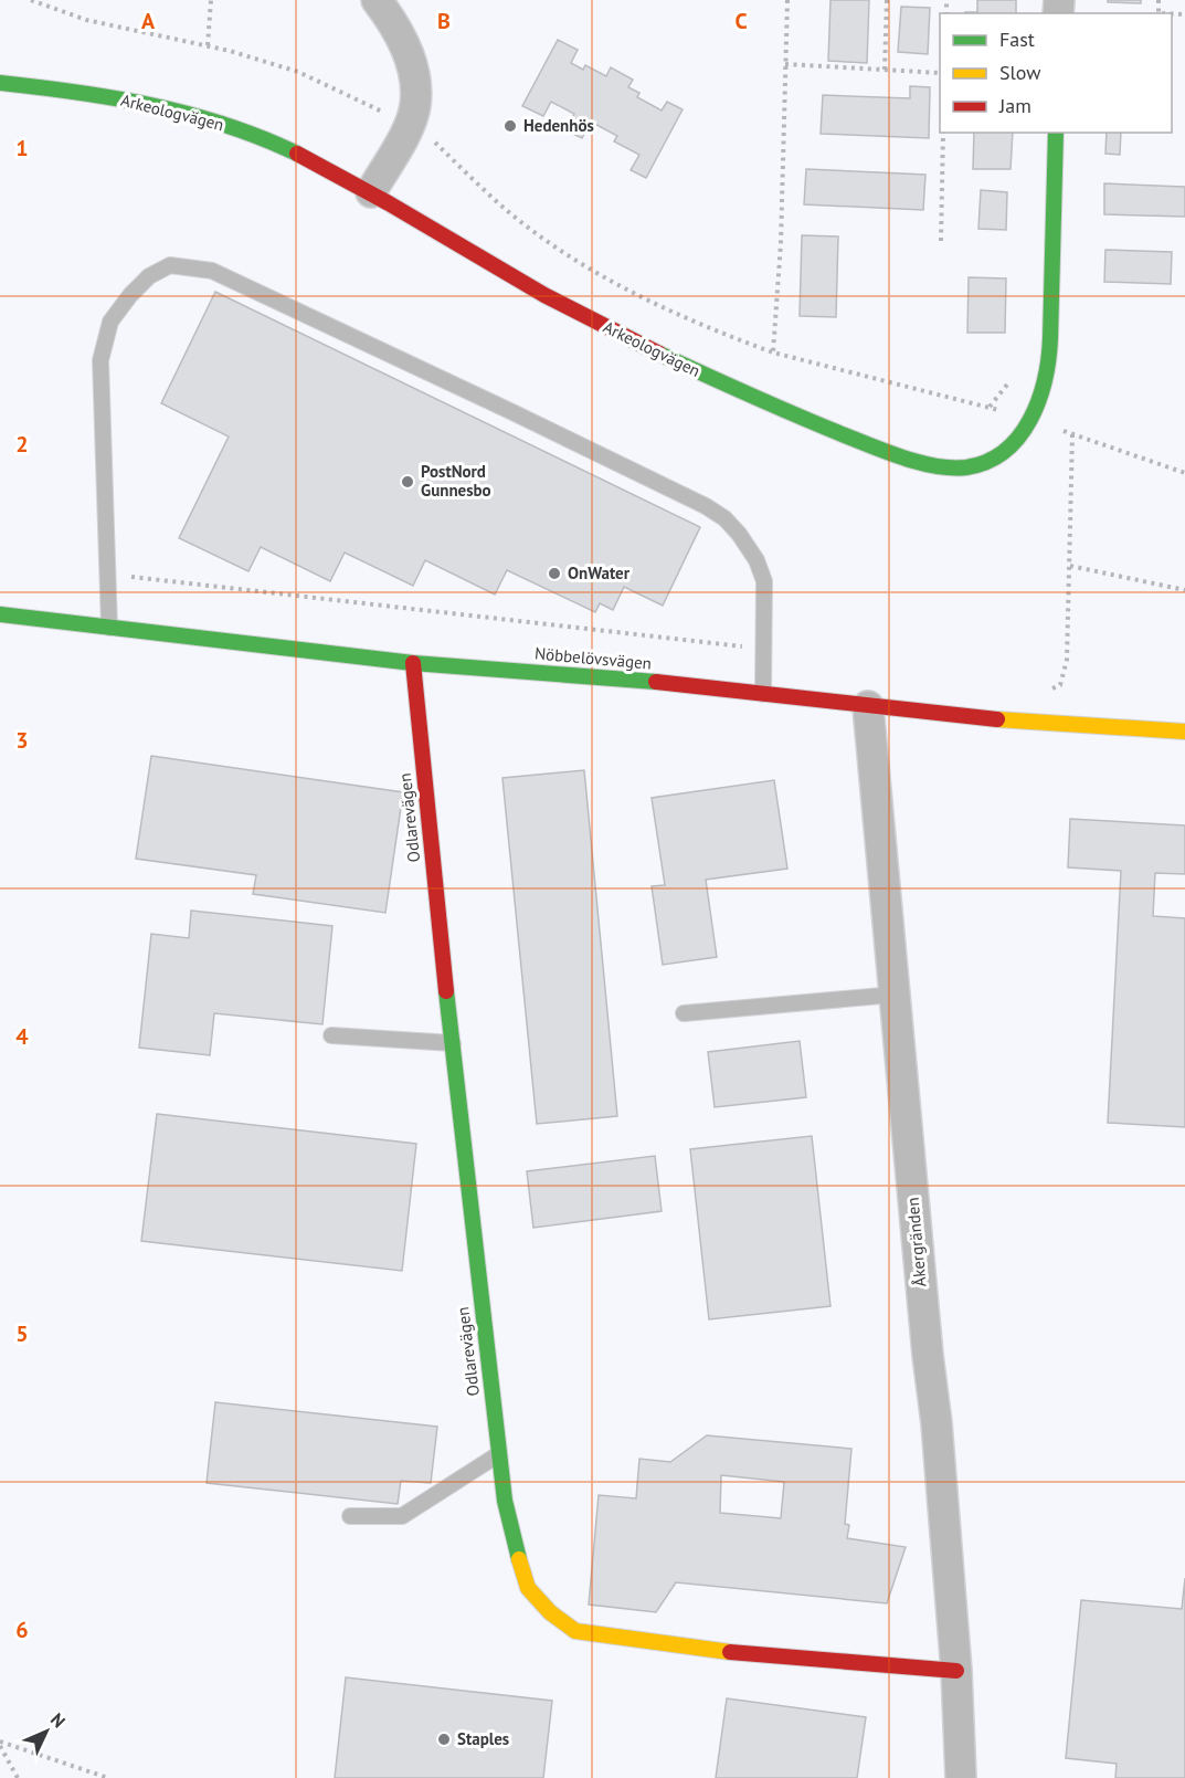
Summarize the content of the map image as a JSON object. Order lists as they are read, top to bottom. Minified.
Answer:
{"streets":{"street":["Arkeologvägen","Nöbbelövsvägen","Odlarevägen","Åkergränden"]},"crossings":[["Nöbbelövsvägen","Odlarevägen"],["Nöbbelövsvägen","Åkergränden"],["Odlarevägen","Åkergränden"]],"places":["Hedenhös","PostNord Gunnesbo","OnWater","Staples"],"legend":["Fast","Slow","Jam"],"north":"top right","grid":{"columns":["A","B","C"],"rows":["1","2","3","4","5","6"]}}
